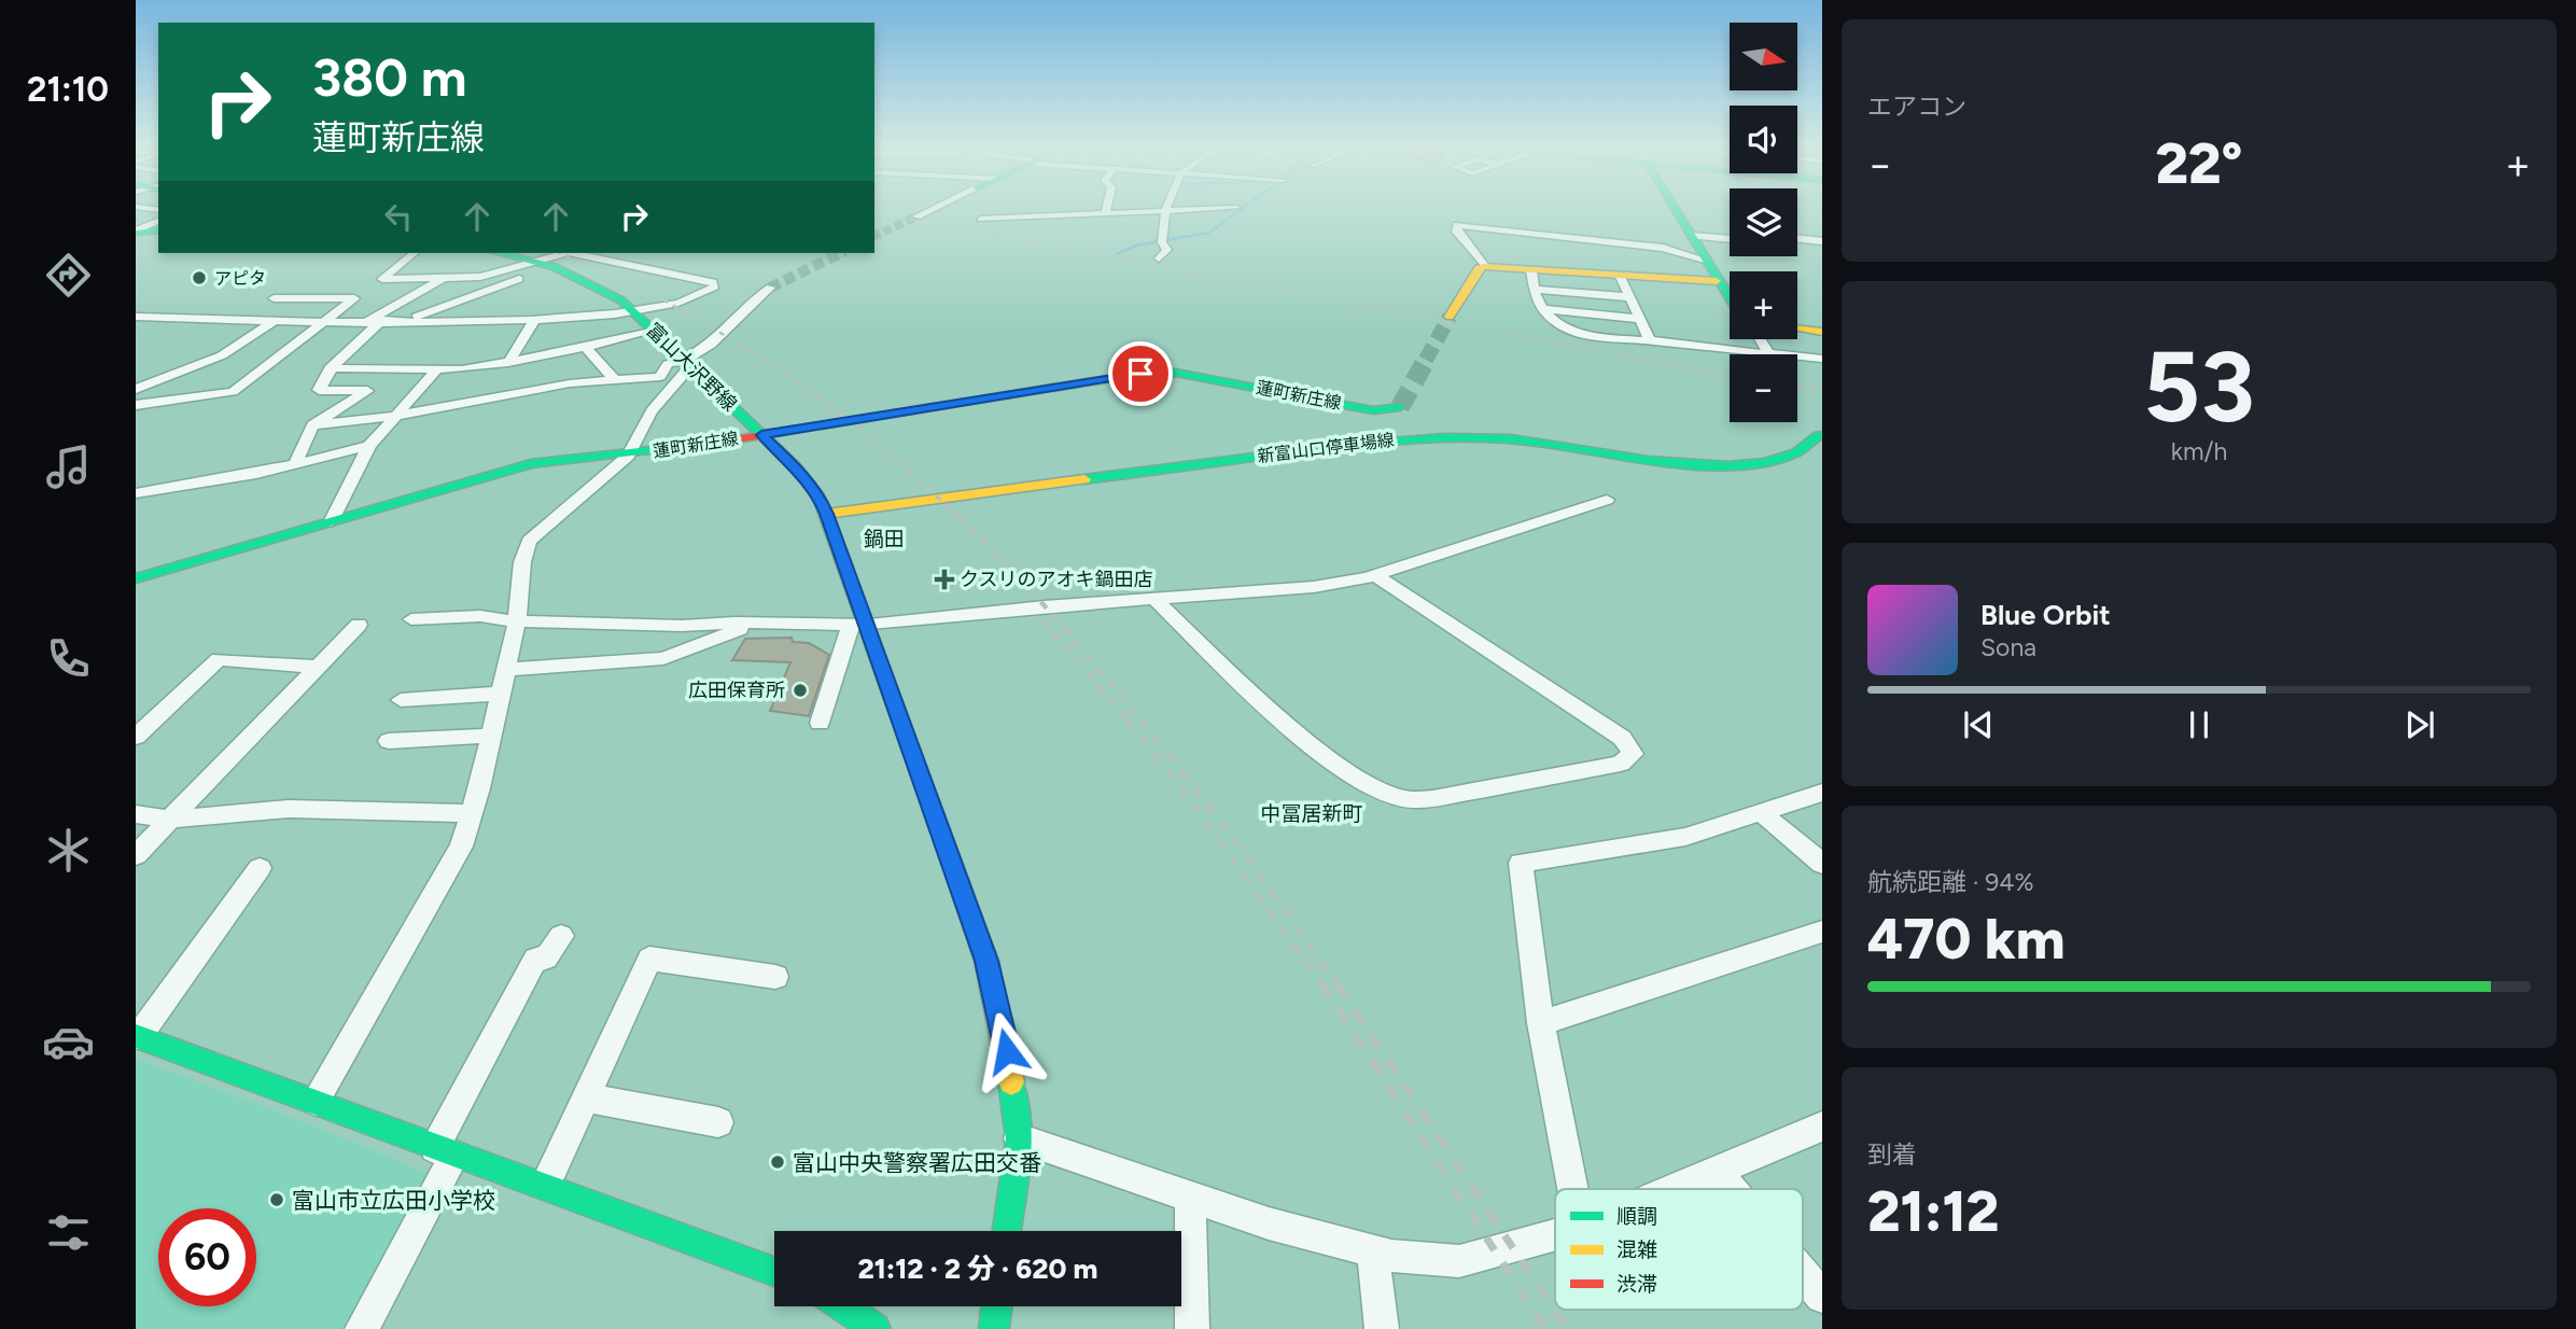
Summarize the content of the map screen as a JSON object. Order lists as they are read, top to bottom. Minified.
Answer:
{"streets":{"main road":["富山大沢野線","蓮町新庄線","新富山口停車場線"]},"crossings":[["富山大沢野線","蓮町新庄線"],["富山大沢野線","新富山口停車場線"]],"districts":["鍋田","中冨居新町"],"places":{"other":["アピタ","広田保育所","富山中央警察署広田交番","富山市立広田小学校"],"health":["クスリのアオキ鍋田店"]},"legend":["順調","混雑","渋滞"],"north":"right","page":{"tabs":"21:10","tile":["エアコン",["53","km/h"],["航続距離 · 94%","470 km"],["到着","21:12"]],"map_buttons":["+","−"],"turn":["380 m","蓮町新庄線"],"heat":["−","22°","+"],"song":["Blue Orbit","Sona"],"limit":"60","trip":"21:12 · 2 分 · 620 m"}}
